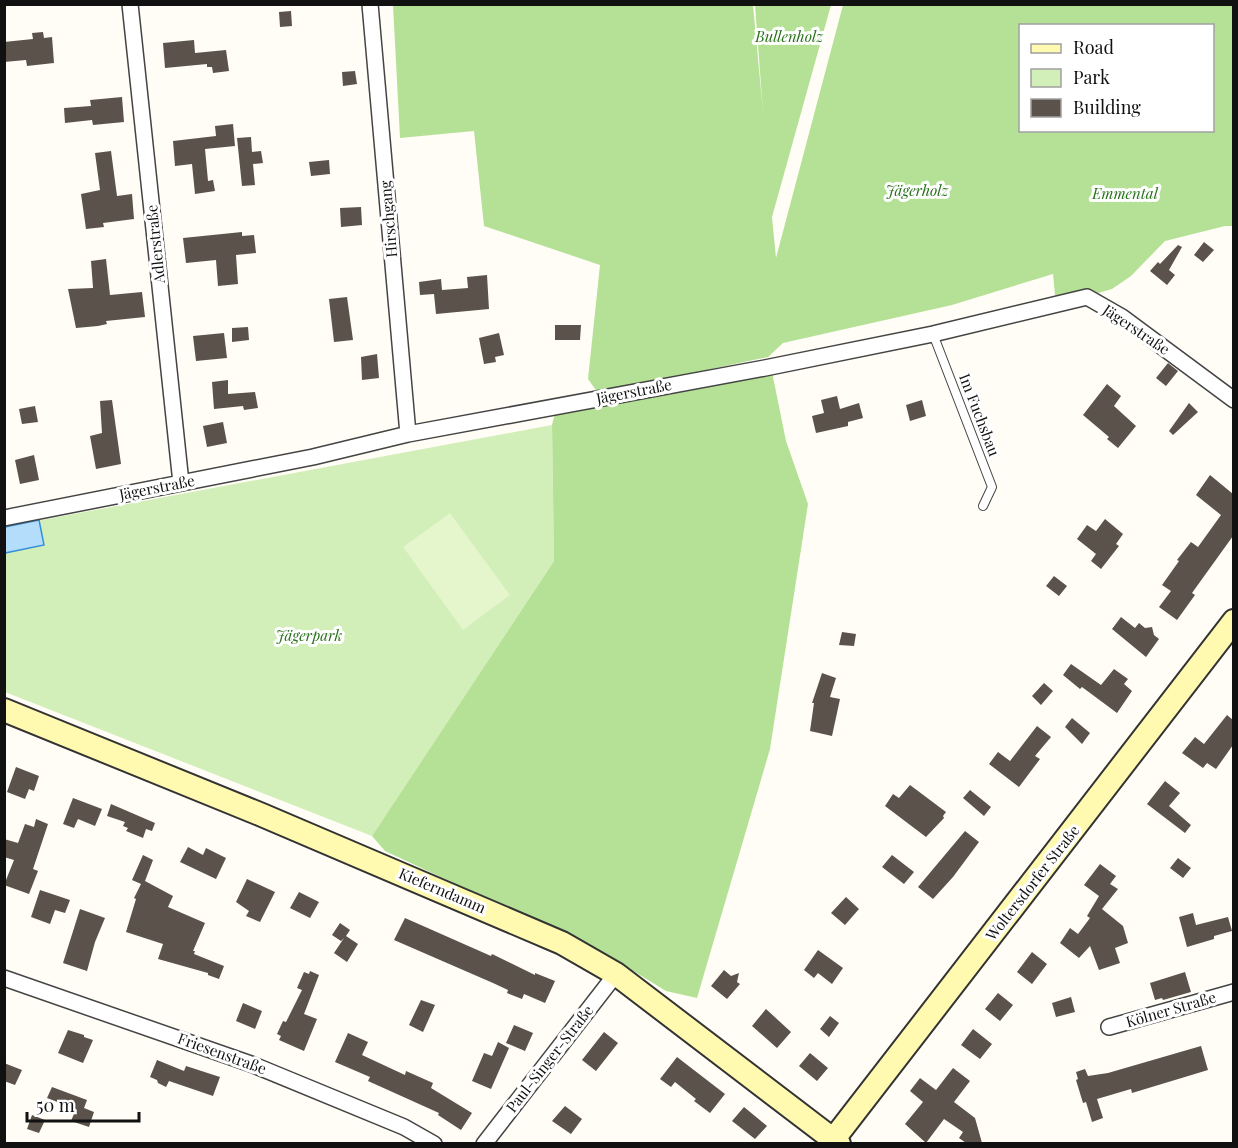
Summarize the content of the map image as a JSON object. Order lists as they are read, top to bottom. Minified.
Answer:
{"streets":{"street":["Hirschgang","Adlerstraße","Jägerstraße","Woltersdorfer Straße","Kieferndamm","Kölner Straße","Friesenstraße","Paul-Singer-Straße"],"lane":["Im Fuchsbau"]},"crossings":[["Hirschgang","Jägerstraße"],["Adlerstraße","Jägerstraße"],["Jägerstraße","Im Fuchsbau"],["Woltersdorfer Straße","Kieferndamm"],["Kieferndamm","Paul-Singer-Straße"]],"parks":["Bullenholz","Jägerholz","Emmental","Jägerpark"],"legend":["Road","Park","Building"],"scale_bar":"50 m"}
